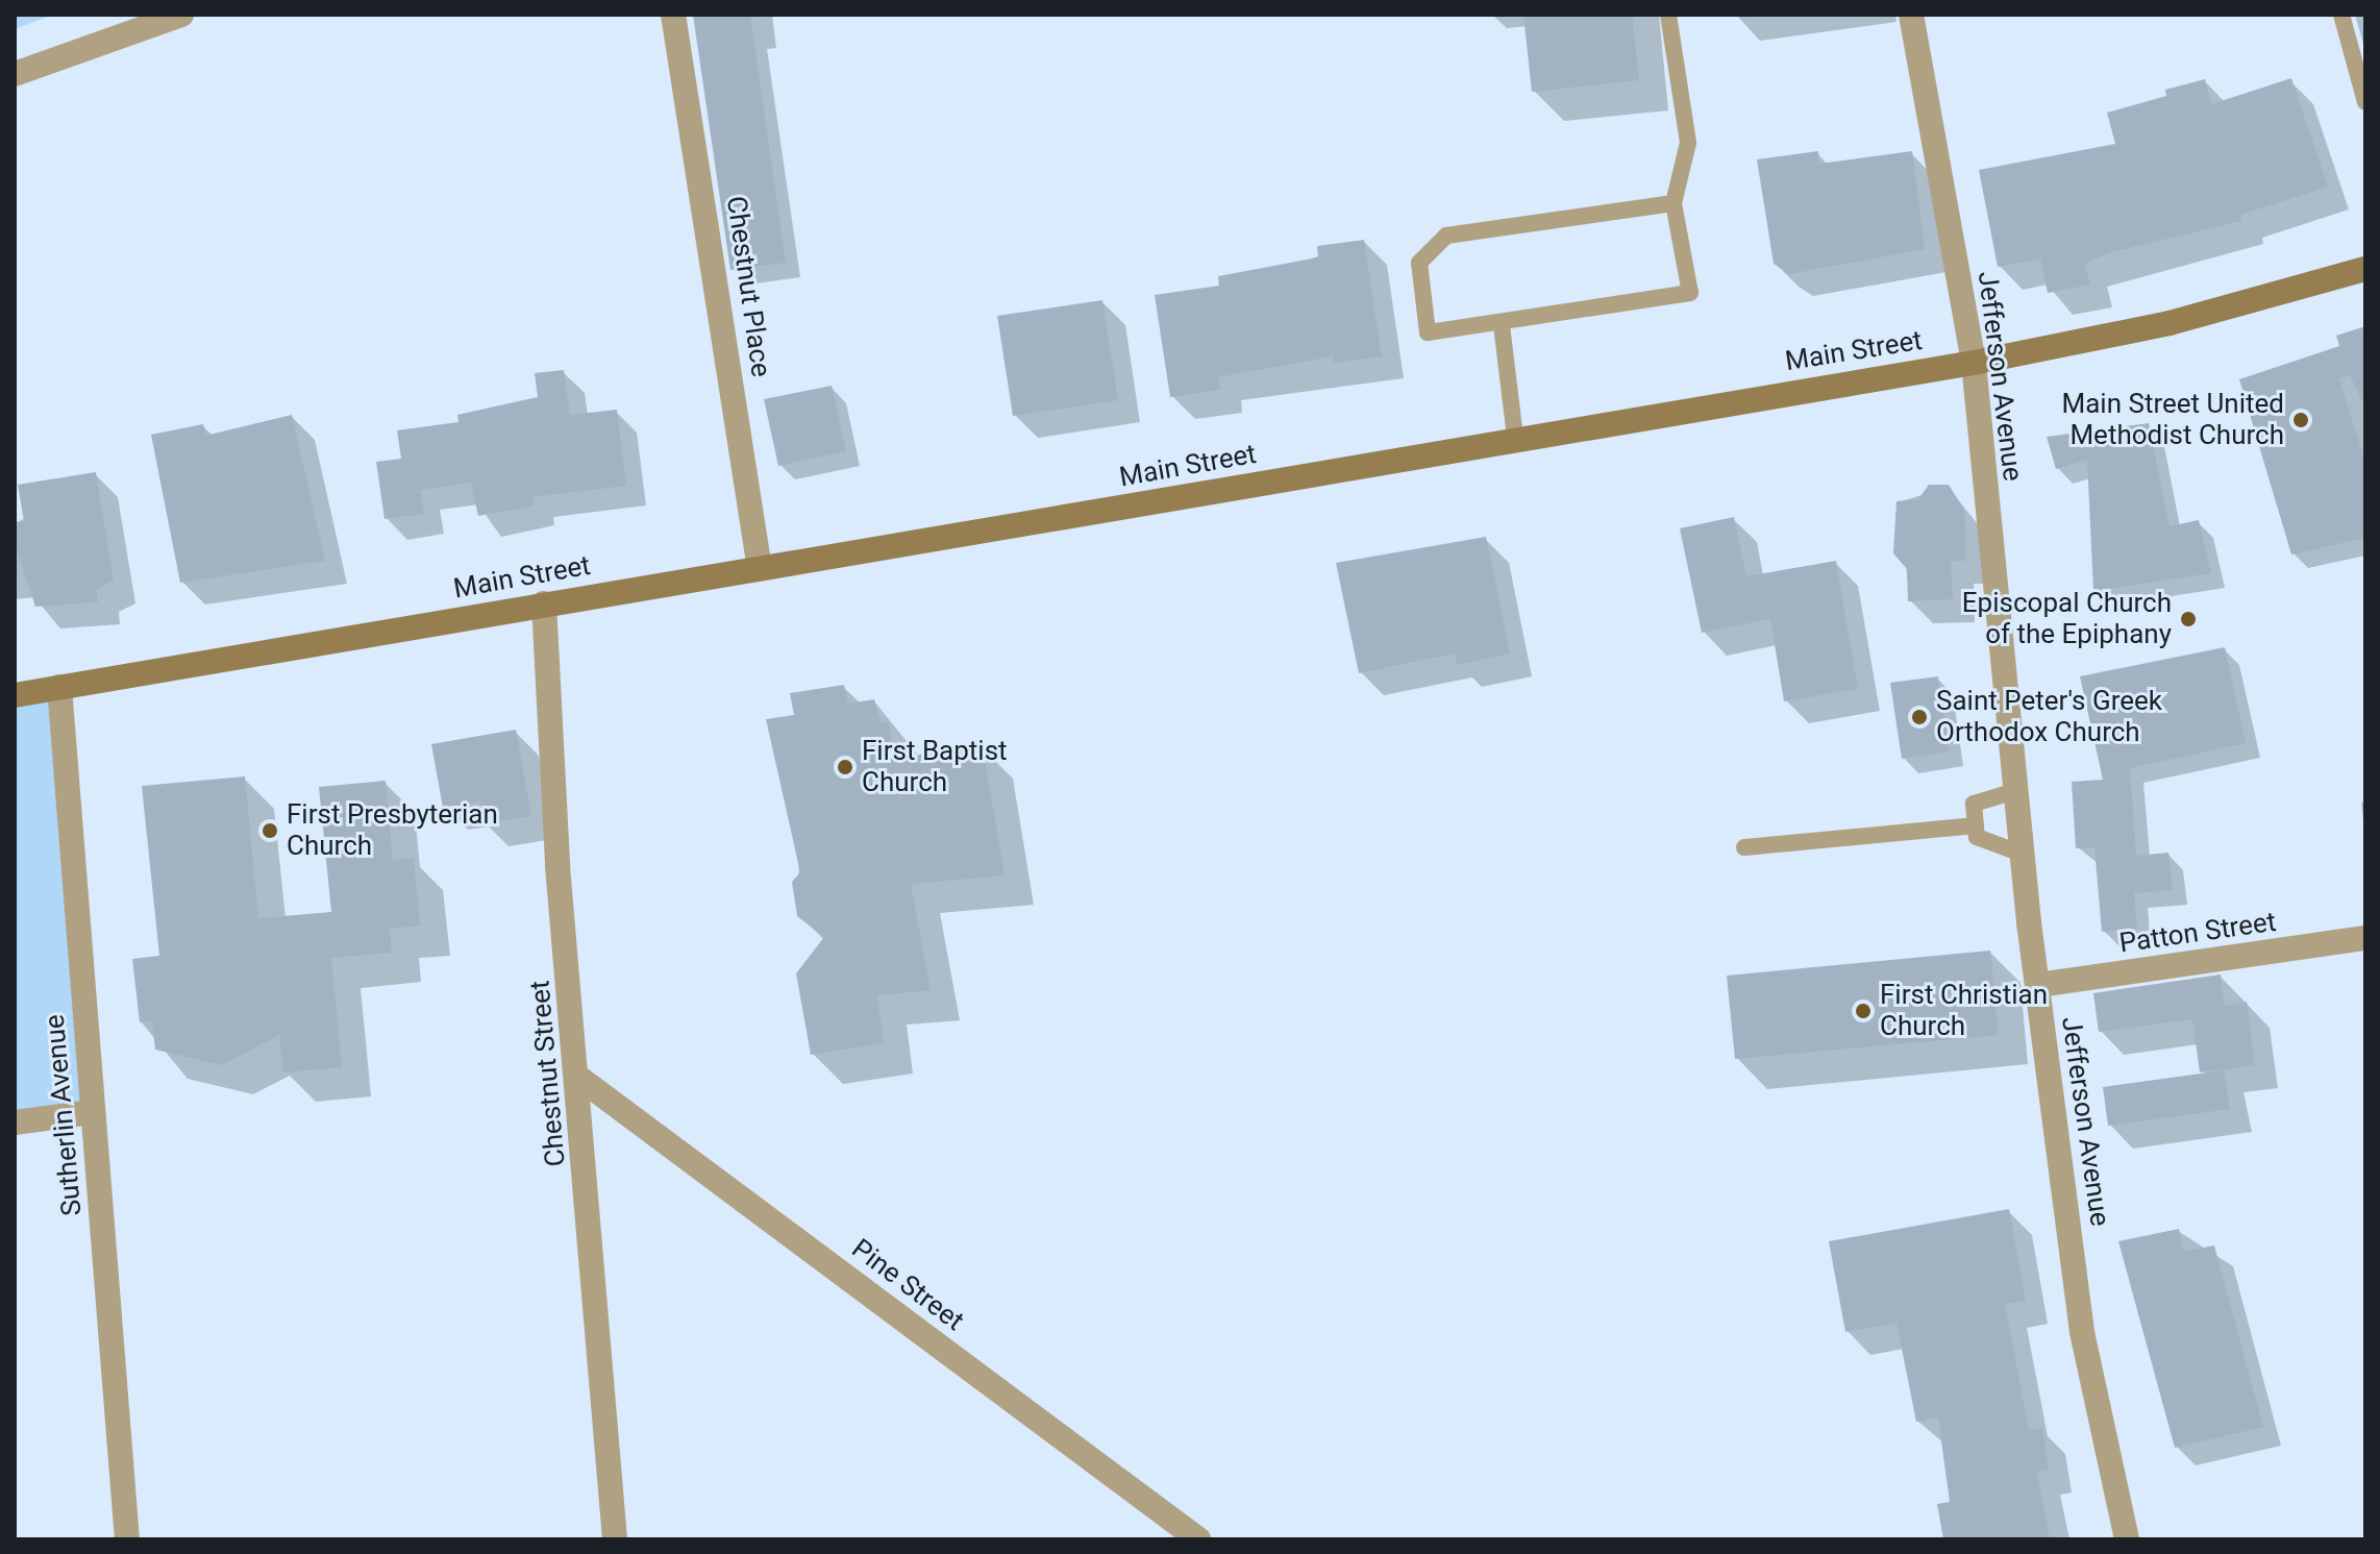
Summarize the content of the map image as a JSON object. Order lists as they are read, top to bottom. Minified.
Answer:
{"streets":{"main road":["Main Street"],"street":["Chestnut Place","Jefferson Avenue","Patton Street","Chestnut Street","Sutherlin Avenue","Pine Street"]},"crossings":[["Chestnut Place","Main Street"],["Main Street","Jefferson Avenue"],["Main Street","Chestnut Street"],["Main Street","Sutherlin Avenue"],["Jefferson Avenue","Patton Street"],["Chestnut Street","Pine Street"]],"places":["Main Street United Methodist Church","Episcopal Church of the Epiphany","Saint Peter's Greek Orthodox Church","First Baptist Church","First Presbyterian Church","First Christian Church"]}
